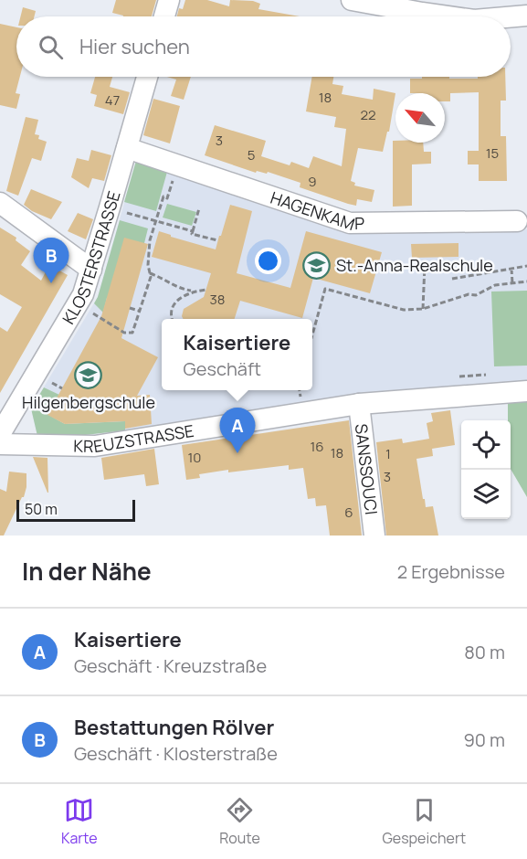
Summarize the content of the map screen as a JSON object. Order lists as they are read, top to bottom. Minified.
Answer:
{"streets":{"street":["HAGENKAMP","KLOSTERSTRASSE","KREUZSTRASSE","SANSSOUCI"]},"crossings":[["HAGENKAMP","KLOSTERSTRASSE"],["KLOSTERSTRASSE","KREUZSTRASSE"],["KREUZSTRASSE","SANSSOUCI"]],"places":{"school or university":["St.-Anna-Realschule","Hilgenbergschule"]},"house_numbers":["18","47","22","3","15","5","9","38","16","18","1","10","3","6"],"scale_bar":"50 m","north":"top left","page":{"search":"Hier suchen","pins":["B","A"],"popup":["Kaisertiere","Geschäft"],"scale":"50 m","heading":["In der Nähe","2 Ergebnisse"],"list":[{"mark":"A","name":"Kaisertiere","note":"Geschäft · Kreuzstraße","value":"80 m"},{"mark":"B","name":"Bestattungen Rölver","note":"Geschäft · Klosterstraße","value":"90 m"}],"nav":["Karte","Route","Gespeichert"]}}
